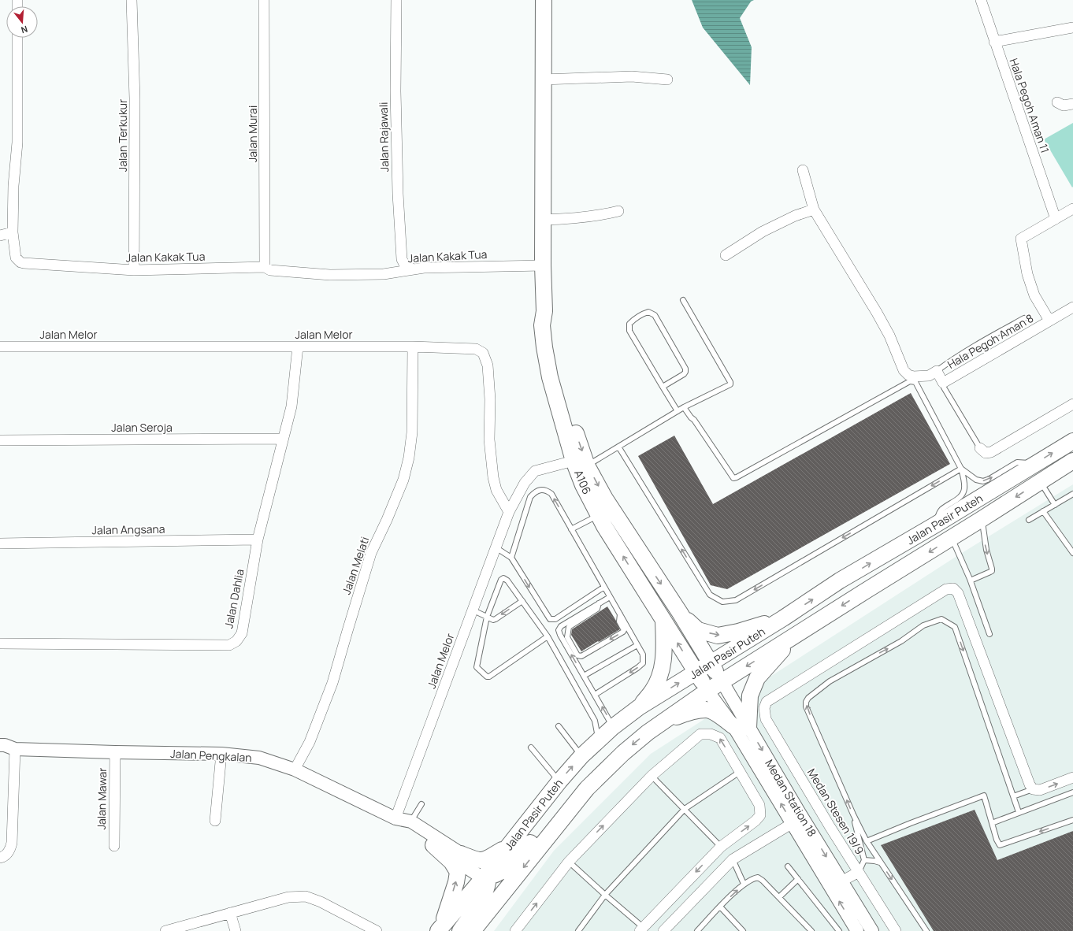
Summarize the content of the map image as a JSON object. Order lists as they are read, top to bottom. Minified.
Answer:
{"streets":{"main road":["A106","Jalan Pasir Puteh","Medan Station 18"],"street":["Hala Pegoh Aman 11","Jalan Murai","Jalan Terkukur","Jalan Rajawali","Jalan Kakak Tua","Jalan Melor","Hala Pegoh Aman 8","Jalan Seroja","Jalan Angsana","Jalan Melati","Jalan Dahlia","Jalan Pengkalan","Jalan Mawar","Medan Stesen 19/9"]},"crossings":[["Hala Pegoh Aman 11","Hala Pegoh Aman 8"],["Jalan Murai","Jalan Kakak Tua"],["Jalan Terkukur","Jalan Kakak Tua"],["Jalan Rajawali","Jalan Kakak Tua"],["Jalan Kakak Tua","A106"],["Jalan Melor","A106"],["Jalan Melor","Jalan Melati"],["Jalan Melor","Jalan Dahlia"],["Jalan Melor","Jalan Pengkalan"],["Jalan Seroja","Jalan Dahlia"],["A106","Medan Station 18"],["Jalan Pasir Puteh","Jalan Pengkalan"],["Jalan Pasir Puteh","Medan Station 18"],["Jalan Angsana","Jalan Dahlia"],["Jalan Melati","Jalan Pengkalan"],["Jalan Pengkalan","Jalan Mawar"]],"north":"bottom"}
